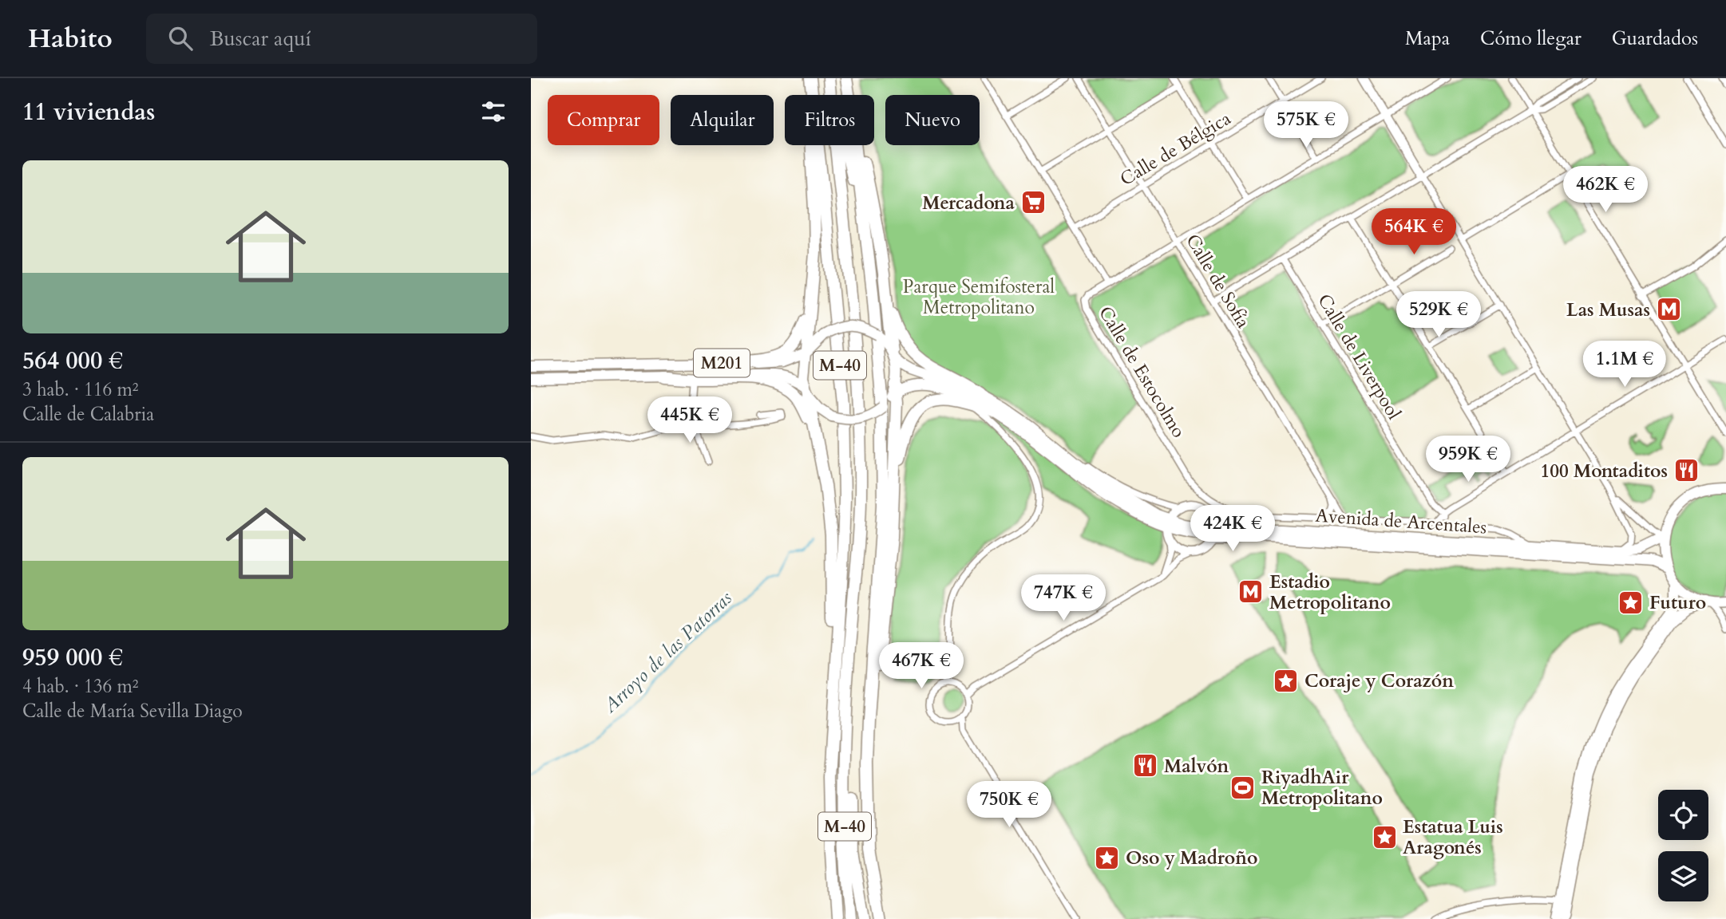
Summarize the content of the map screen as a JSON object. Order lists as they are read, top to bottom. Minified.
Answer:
{"streets":{"highway":["M-40"],"main road":["M201","Avenida de Arcentales"],"street":["Calle de Bélgica","Calle de Sofía","Calle de Liverpool","Calle de Estocolmo"]},"crossings":[["Calle de Bélgica","Calle de Sofía"],["Calle de Bélgica","Calle de Estocolmo"],["Calle de Sofía","Calle de Estocolmo"],["Calle de Liverpool","Calle de Estocolmo"],["M201","Avenida de Arcentales"],["Calle de Estocolmo","Avenida de Arcentales"]],"water":["Arroyo de las Patorras"],"parks":["Parque Semifosteral Metropolitano"],"places":{"supermarket":["Mercadona"],"metro station":["Las Musas","Estadio Metropolitano"],"restaurant":["100 Montaditos","Malvón"],"place":["Futuro","Coraje y Corazón","Estatua Luis Aragonés","Oso y Madroño"],"sports":["RiyadhAir Metropolitano"]},"page":{"header":"Habito","search":"Buscar aquí","nav":["Mapa","Cómo llegar","Guardados"],"heading":"11 viviendas","chip":["Comprar","Alquilar","Filtros","Nuevo"],"price":["575K €","462K €","564K €","529K €","1.1M €","445K €","959K €","424K €","747K €","467K €","750K €"],"list":[{"name":"564 000 €","note":"3 hab. · 116 m² · Calle de Calabria"},{"name":"959 000 €","note":"4 hab. · 136 m² · Calle de María Sevilla Diago"}]}}
